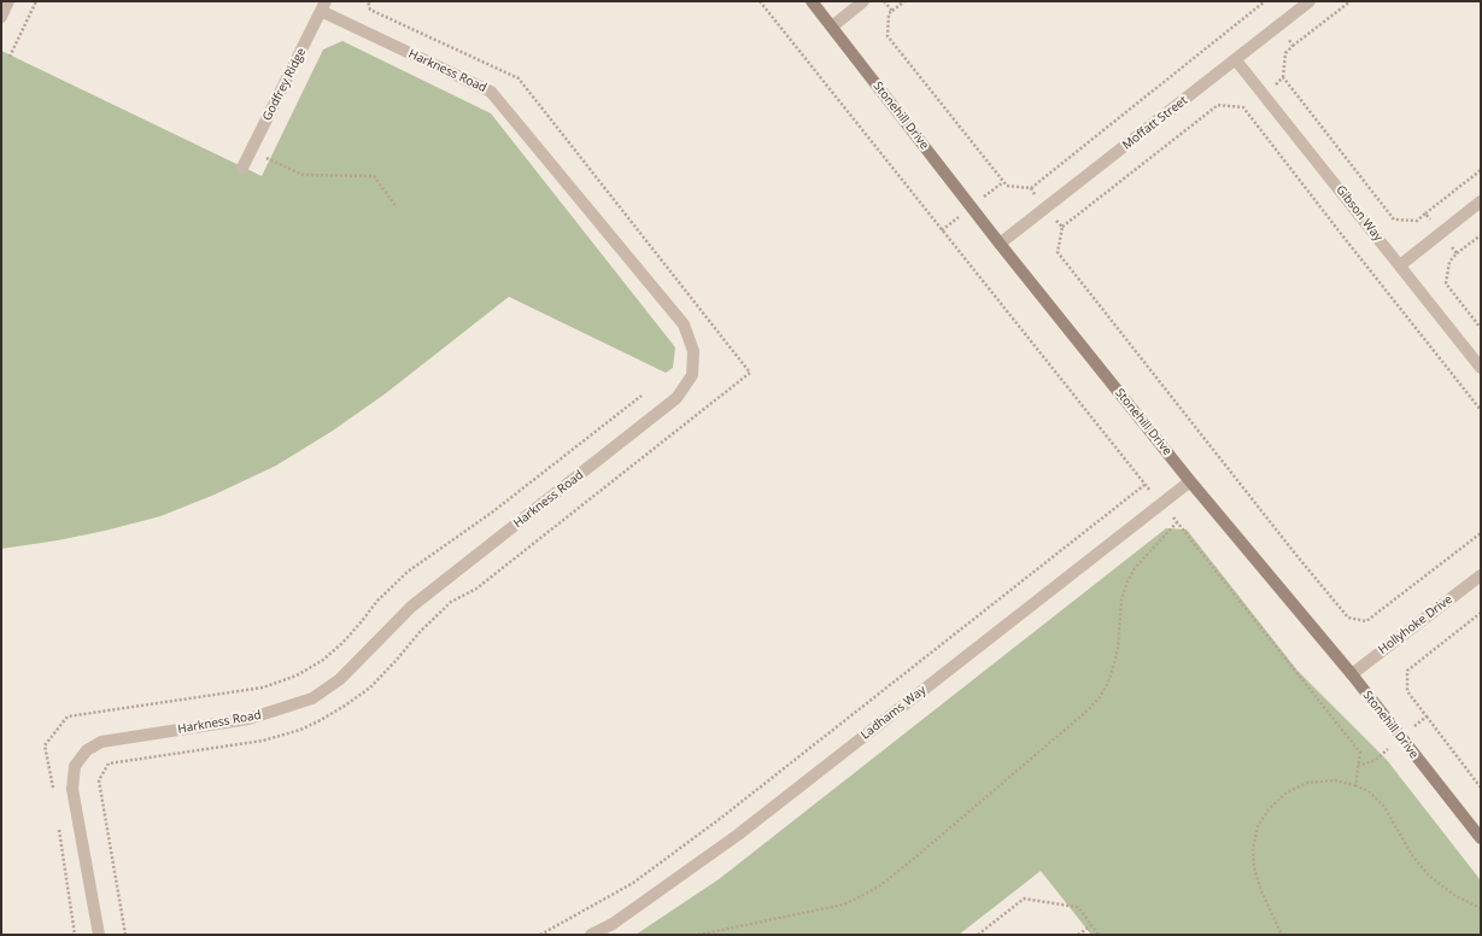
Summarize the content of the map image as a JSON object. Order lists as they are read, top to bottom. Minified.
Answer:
{"streets":{"street":["Harkness Road","Godfrey Ridge","Stonehill Drive","Moffatt Street","Gibson Way","Hollyhoke Drive","Ladhams Way"]},"crossings":[["Harkness Road","Godfrey Ridge"],["Stonehill Drive","Moffatt Street"],["Stonehill Drive","Hollyhoke Drive"],["Stonehill Drive","Ladhams Way"],["Moffatt Street","Gibson Way"]]}
